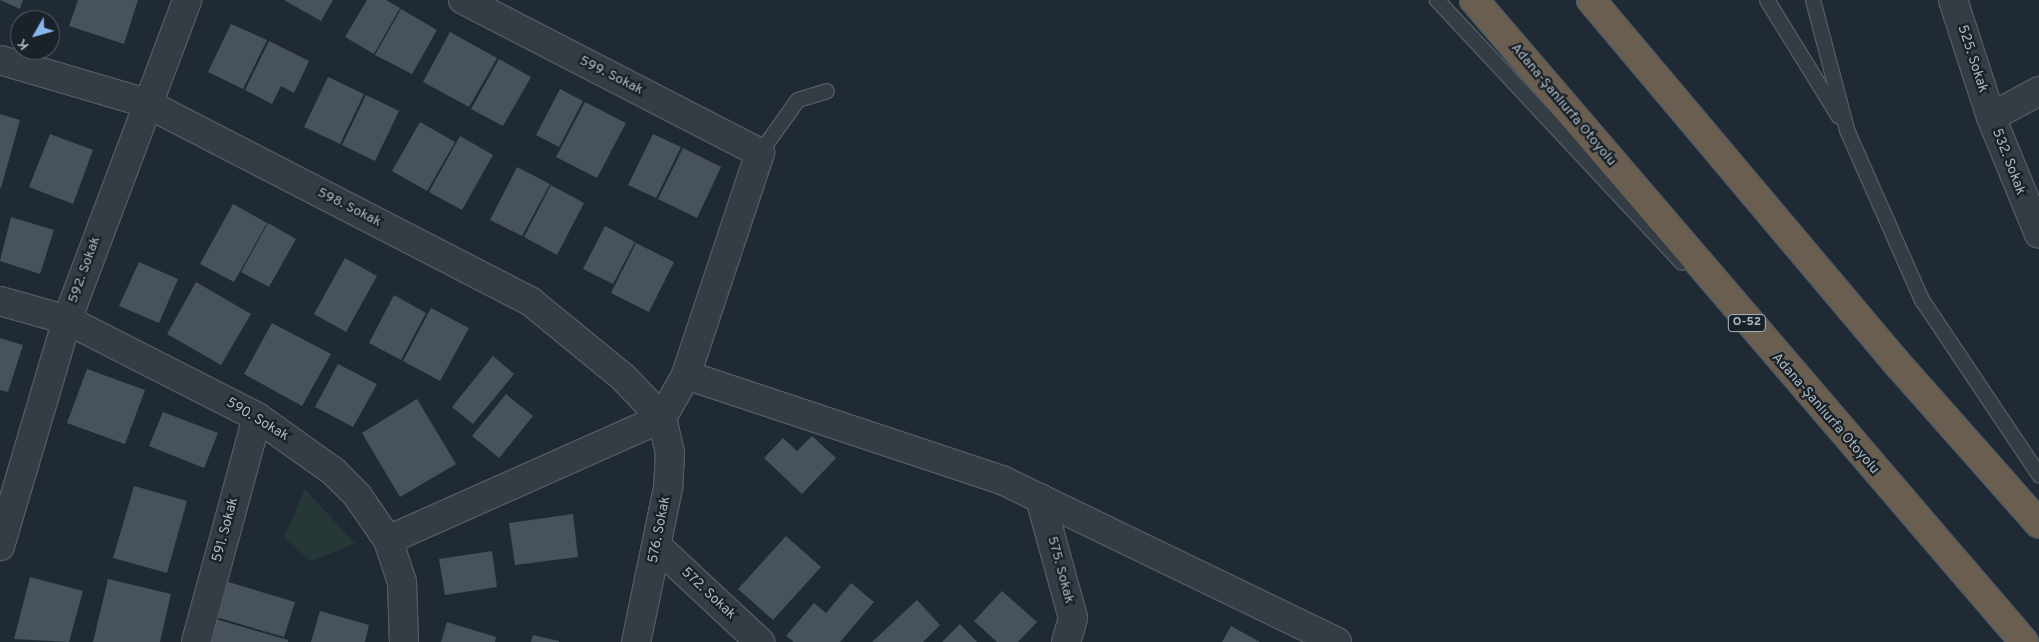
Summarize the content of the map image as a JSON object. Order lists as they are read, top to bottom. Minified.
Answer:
{"streets":{"highway":["Adana-Şanlıurfa Otoyolu","O-52"],"street":["525. Sokak","599. Sokak","532. Sokak","598. Sokak","592. Sokak","590. Sokak","591. Sokak","576. Sokak","575. Sokak","572. Sokak"]},"crossings":[["525. Sokak","532. Sokak"],["598. Sokak","592. Sokak"],["598. Sokak","576. Sokak"],["592. Sokak","590. Sokak"],["590. Sokak","591. Sokak"],["576. Sokak","572. Sokak"]],"north":"bottom left"}
